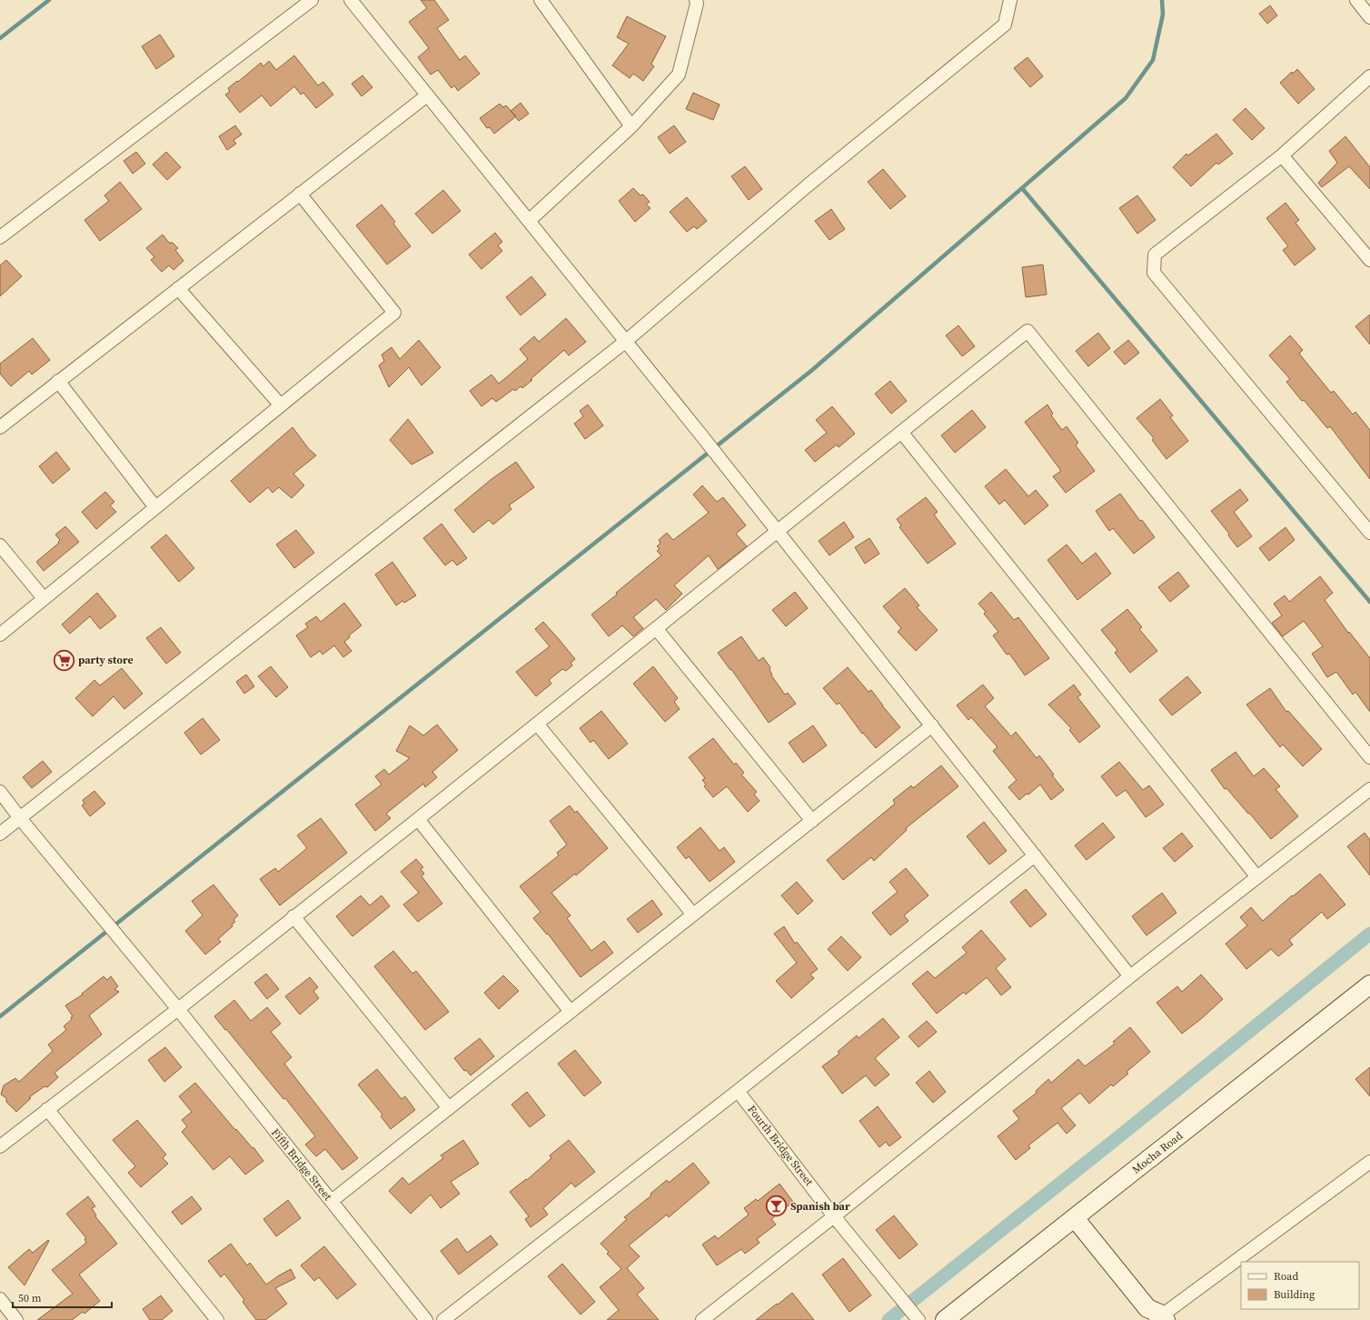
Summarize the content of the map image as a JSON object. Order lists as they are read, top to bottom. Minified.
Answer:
{"streets":{"street":["Fourth Bridge Street","Mocha Road","Fifth Bridge Street"]},"places":{"supermarket":["party store"],"bar":["Spanish bar"]},"legend":["Road","Building"],"scale_bar":"50 m"}
